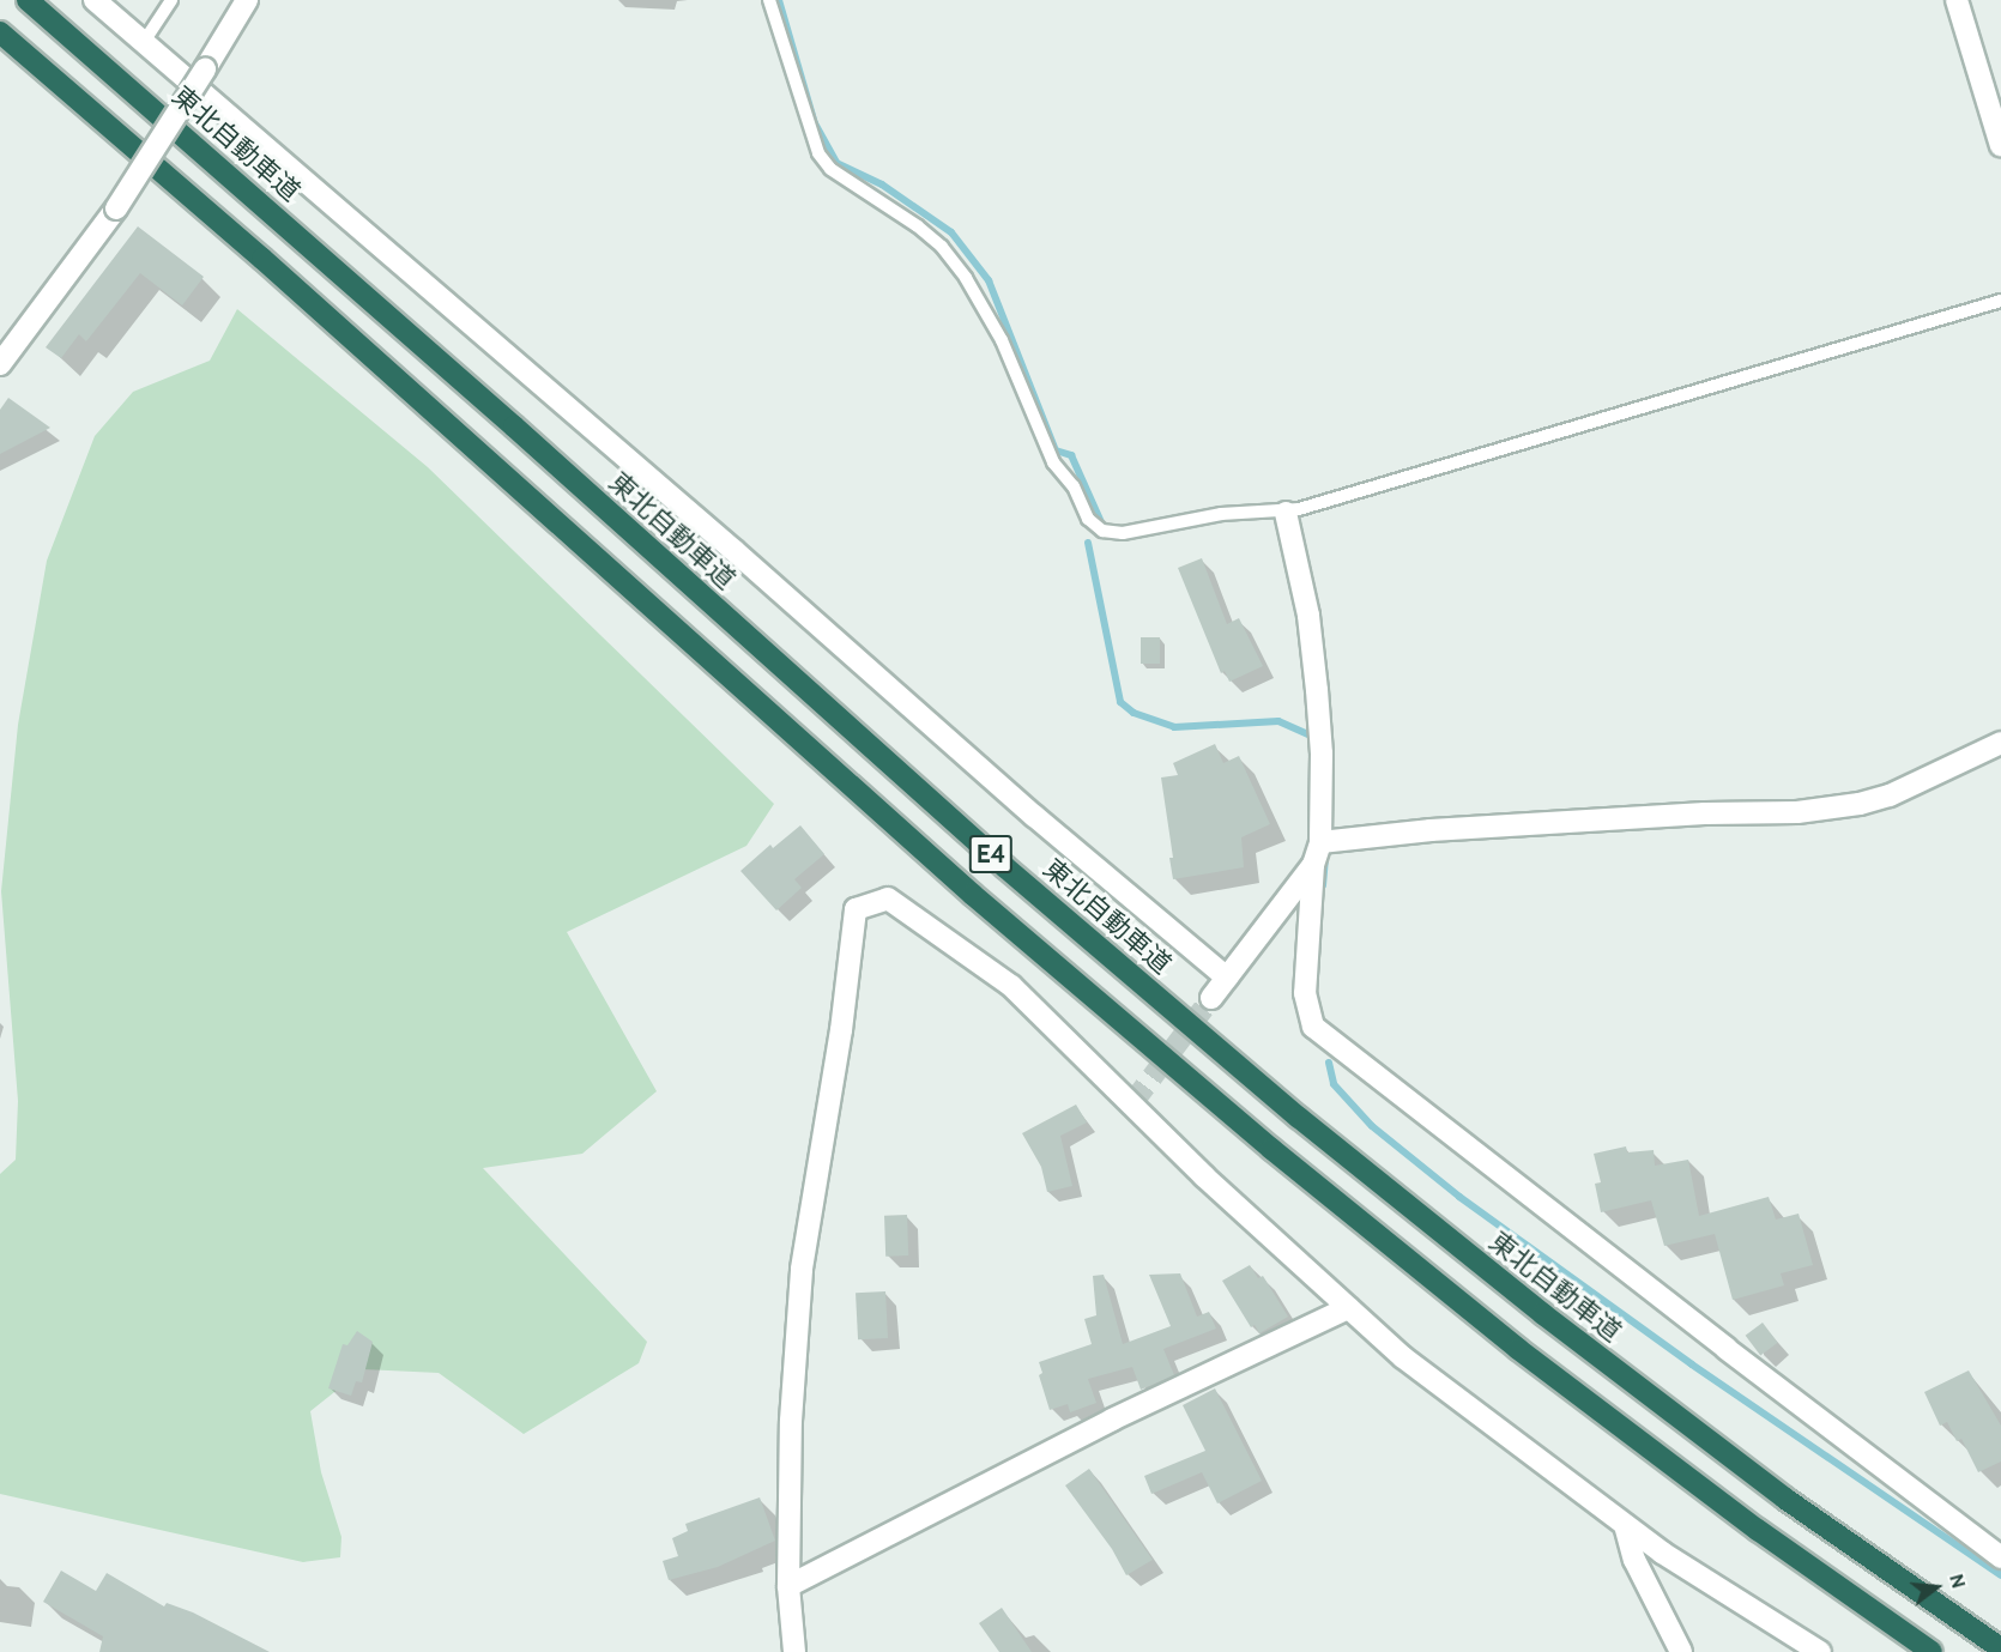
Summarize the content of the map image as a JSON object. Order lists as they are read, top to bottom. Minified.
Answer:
{"streets":{"highway":["東北自動車道","E4"]},"north":"right"}
